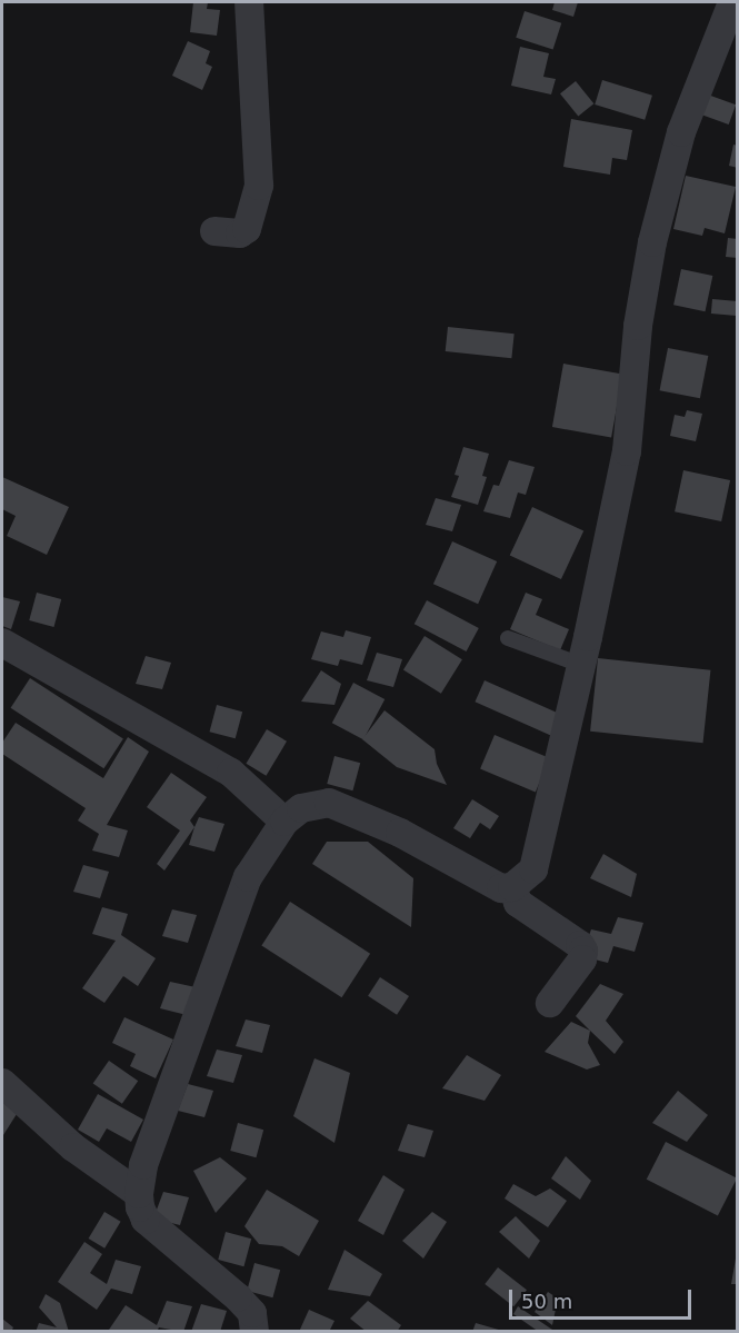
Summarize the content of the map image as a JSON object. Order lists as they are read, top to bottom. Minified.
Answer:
{"scale_bar":"50 m"}
